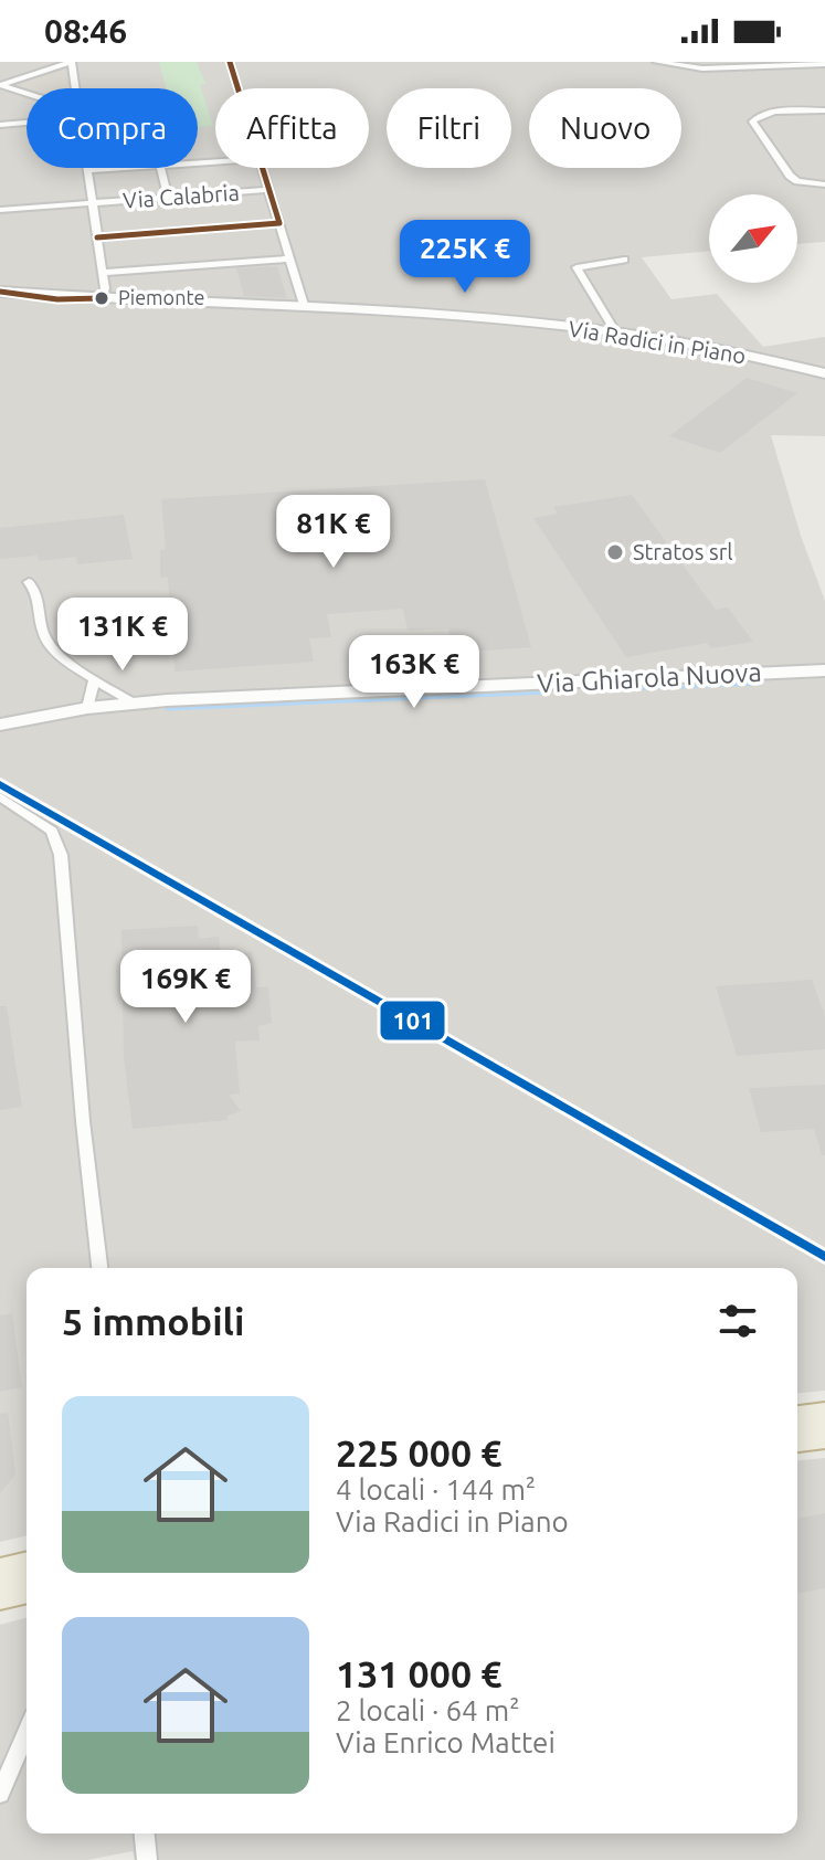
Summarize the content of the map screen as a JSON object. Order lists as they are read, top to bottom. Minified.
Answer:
{"streets":{"street":["Via Calabria","Via Radici in Piano","Via Ghiarola Nuova"]},"places":["Piemonte","Stratos srl"],"lines":["transit line 101"],"north":"top right","page":{"status":"08:46","chip":["Compra","Affitta","Filtri","Nuovo"],"price":["225K €","81K €","131K €","163K €","169K €"],"heading":"5 immobili","list":[{"name":"225 000 €","note":"4 locali · 144 m² · Via Radici in Piano"},{"name":"131 000 €","note":"2 locali · 64 m² · Via Enrico Mattei"}]}}
